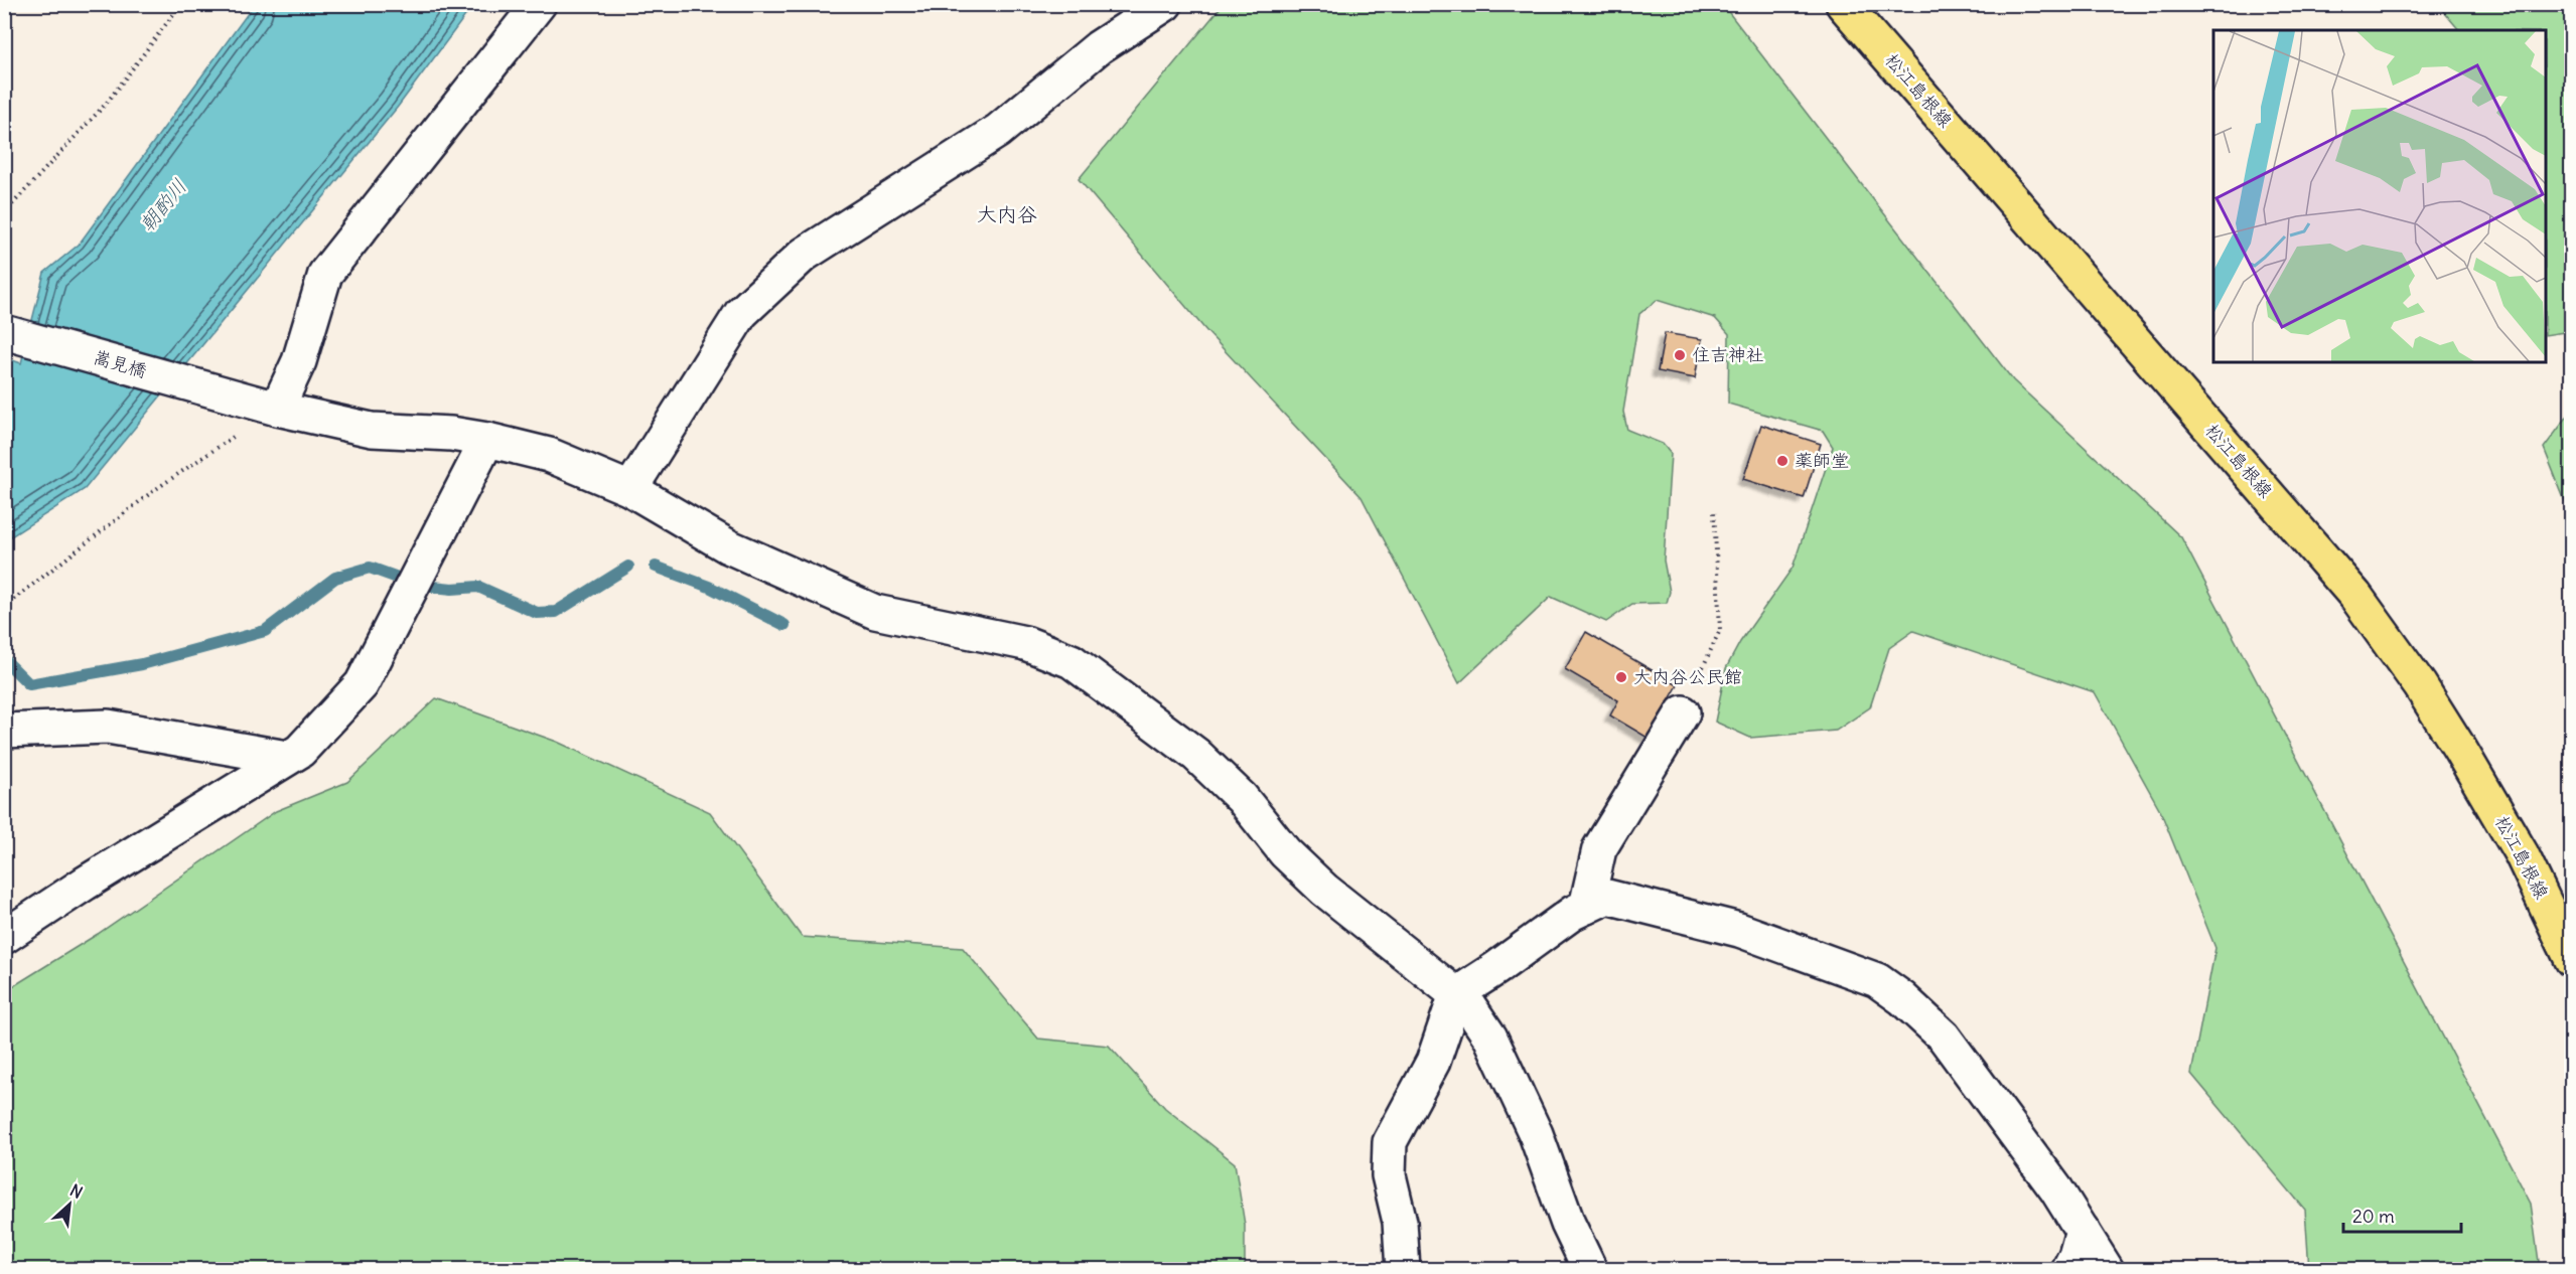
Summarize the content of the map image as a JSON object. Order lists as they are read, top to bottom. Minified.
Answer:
{"streets":{"main road":["松江島根線"],"street":["嵩見橋"]},"districts":["大内谷"],"water":["朝酌川"],"places":["住吉神社","薬師堂","大内谷公民館"],"scale_bar":"20 m","north":"top right"}
